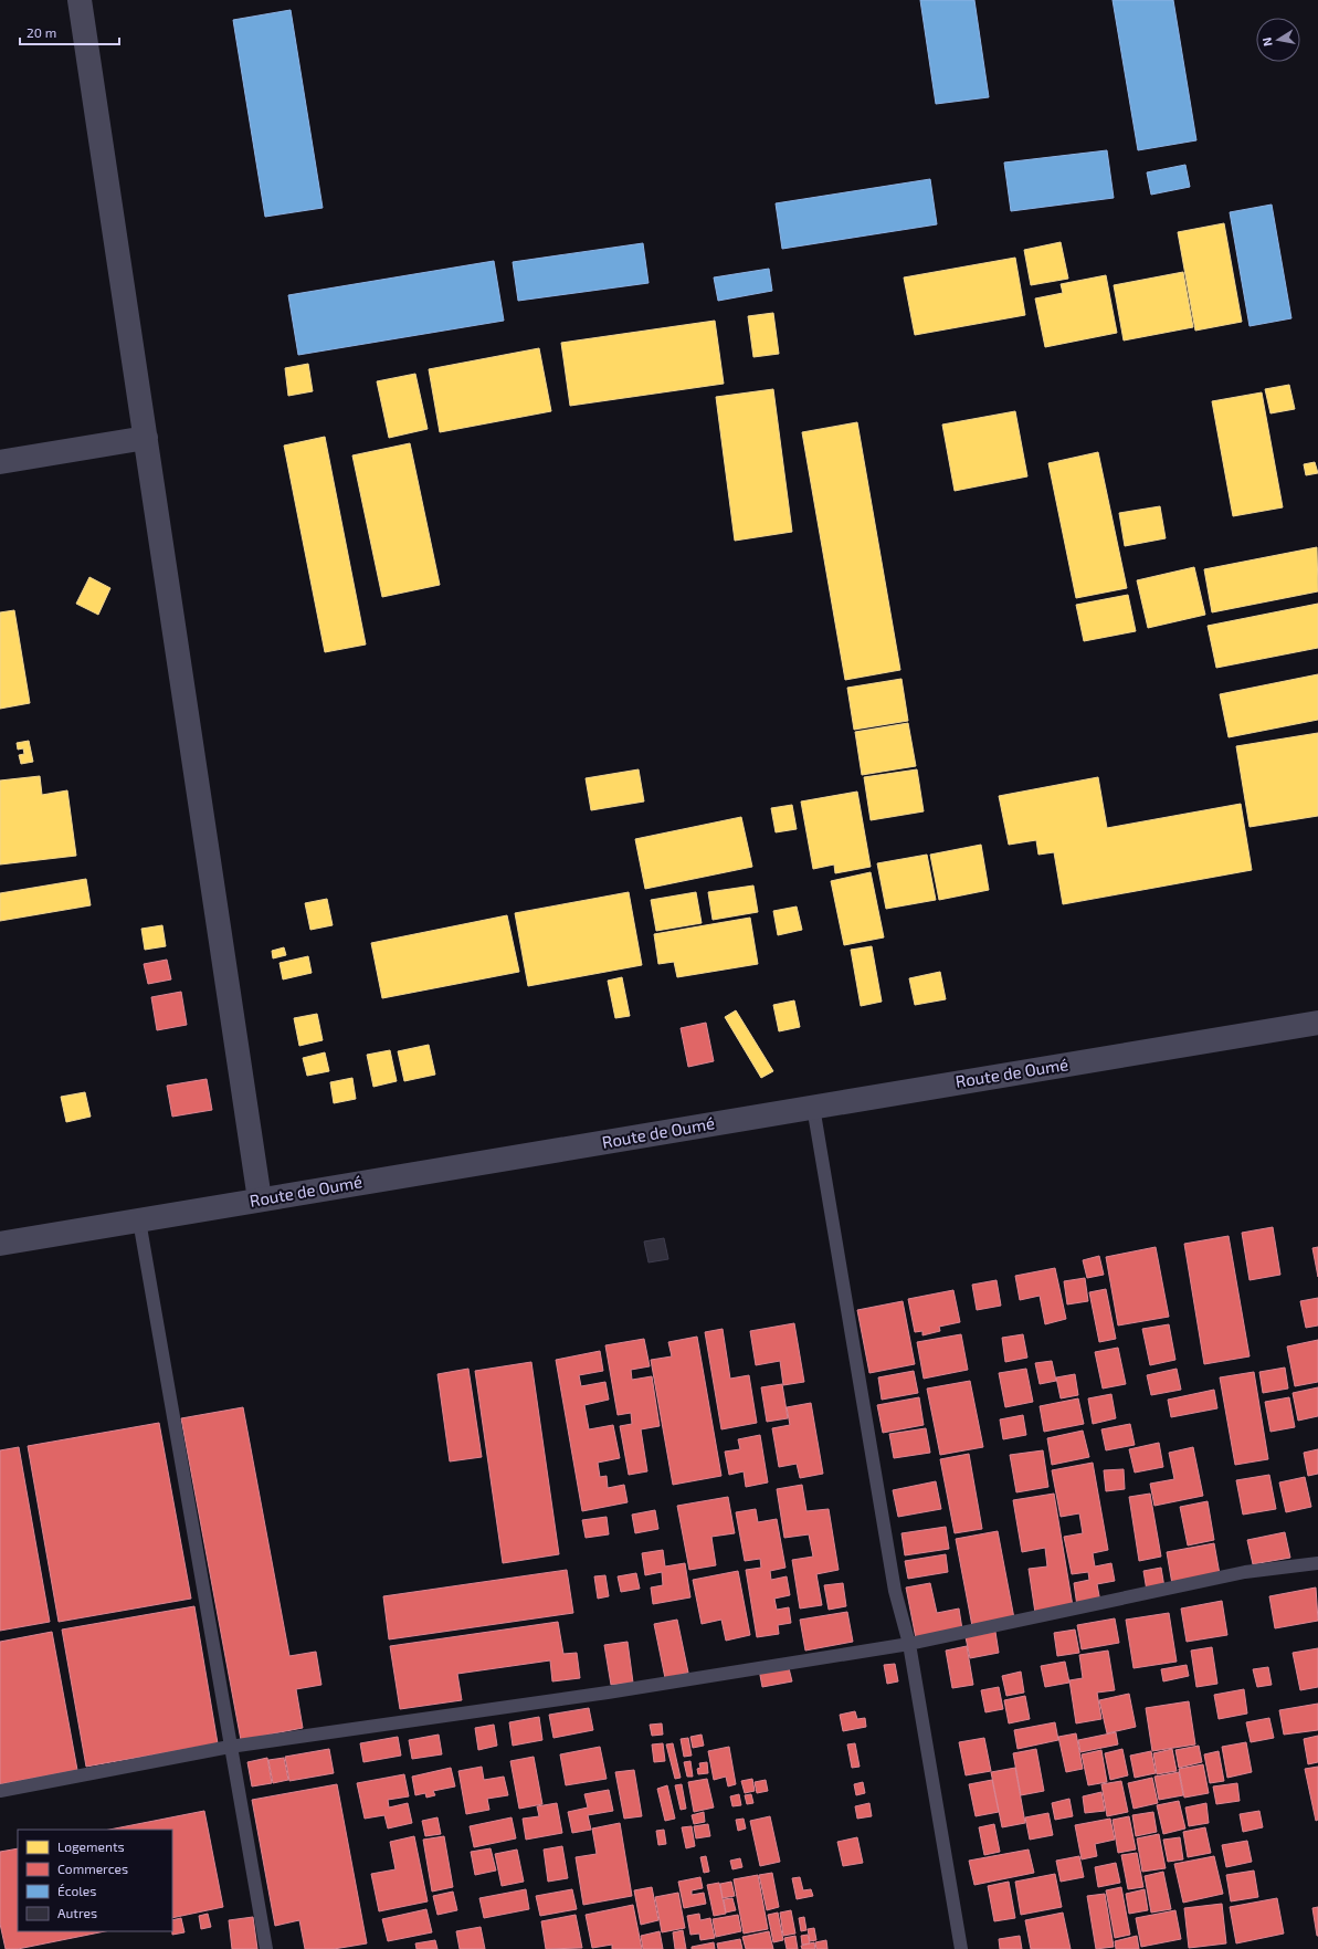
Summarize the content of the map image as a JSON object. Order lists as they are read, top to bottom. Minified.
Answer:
{"streets":{"street":["Route de Oumé"]},"legend":["Logements","Commerces","Écoles","Autres"],"scale_bar":"20 m","north":"left"}
